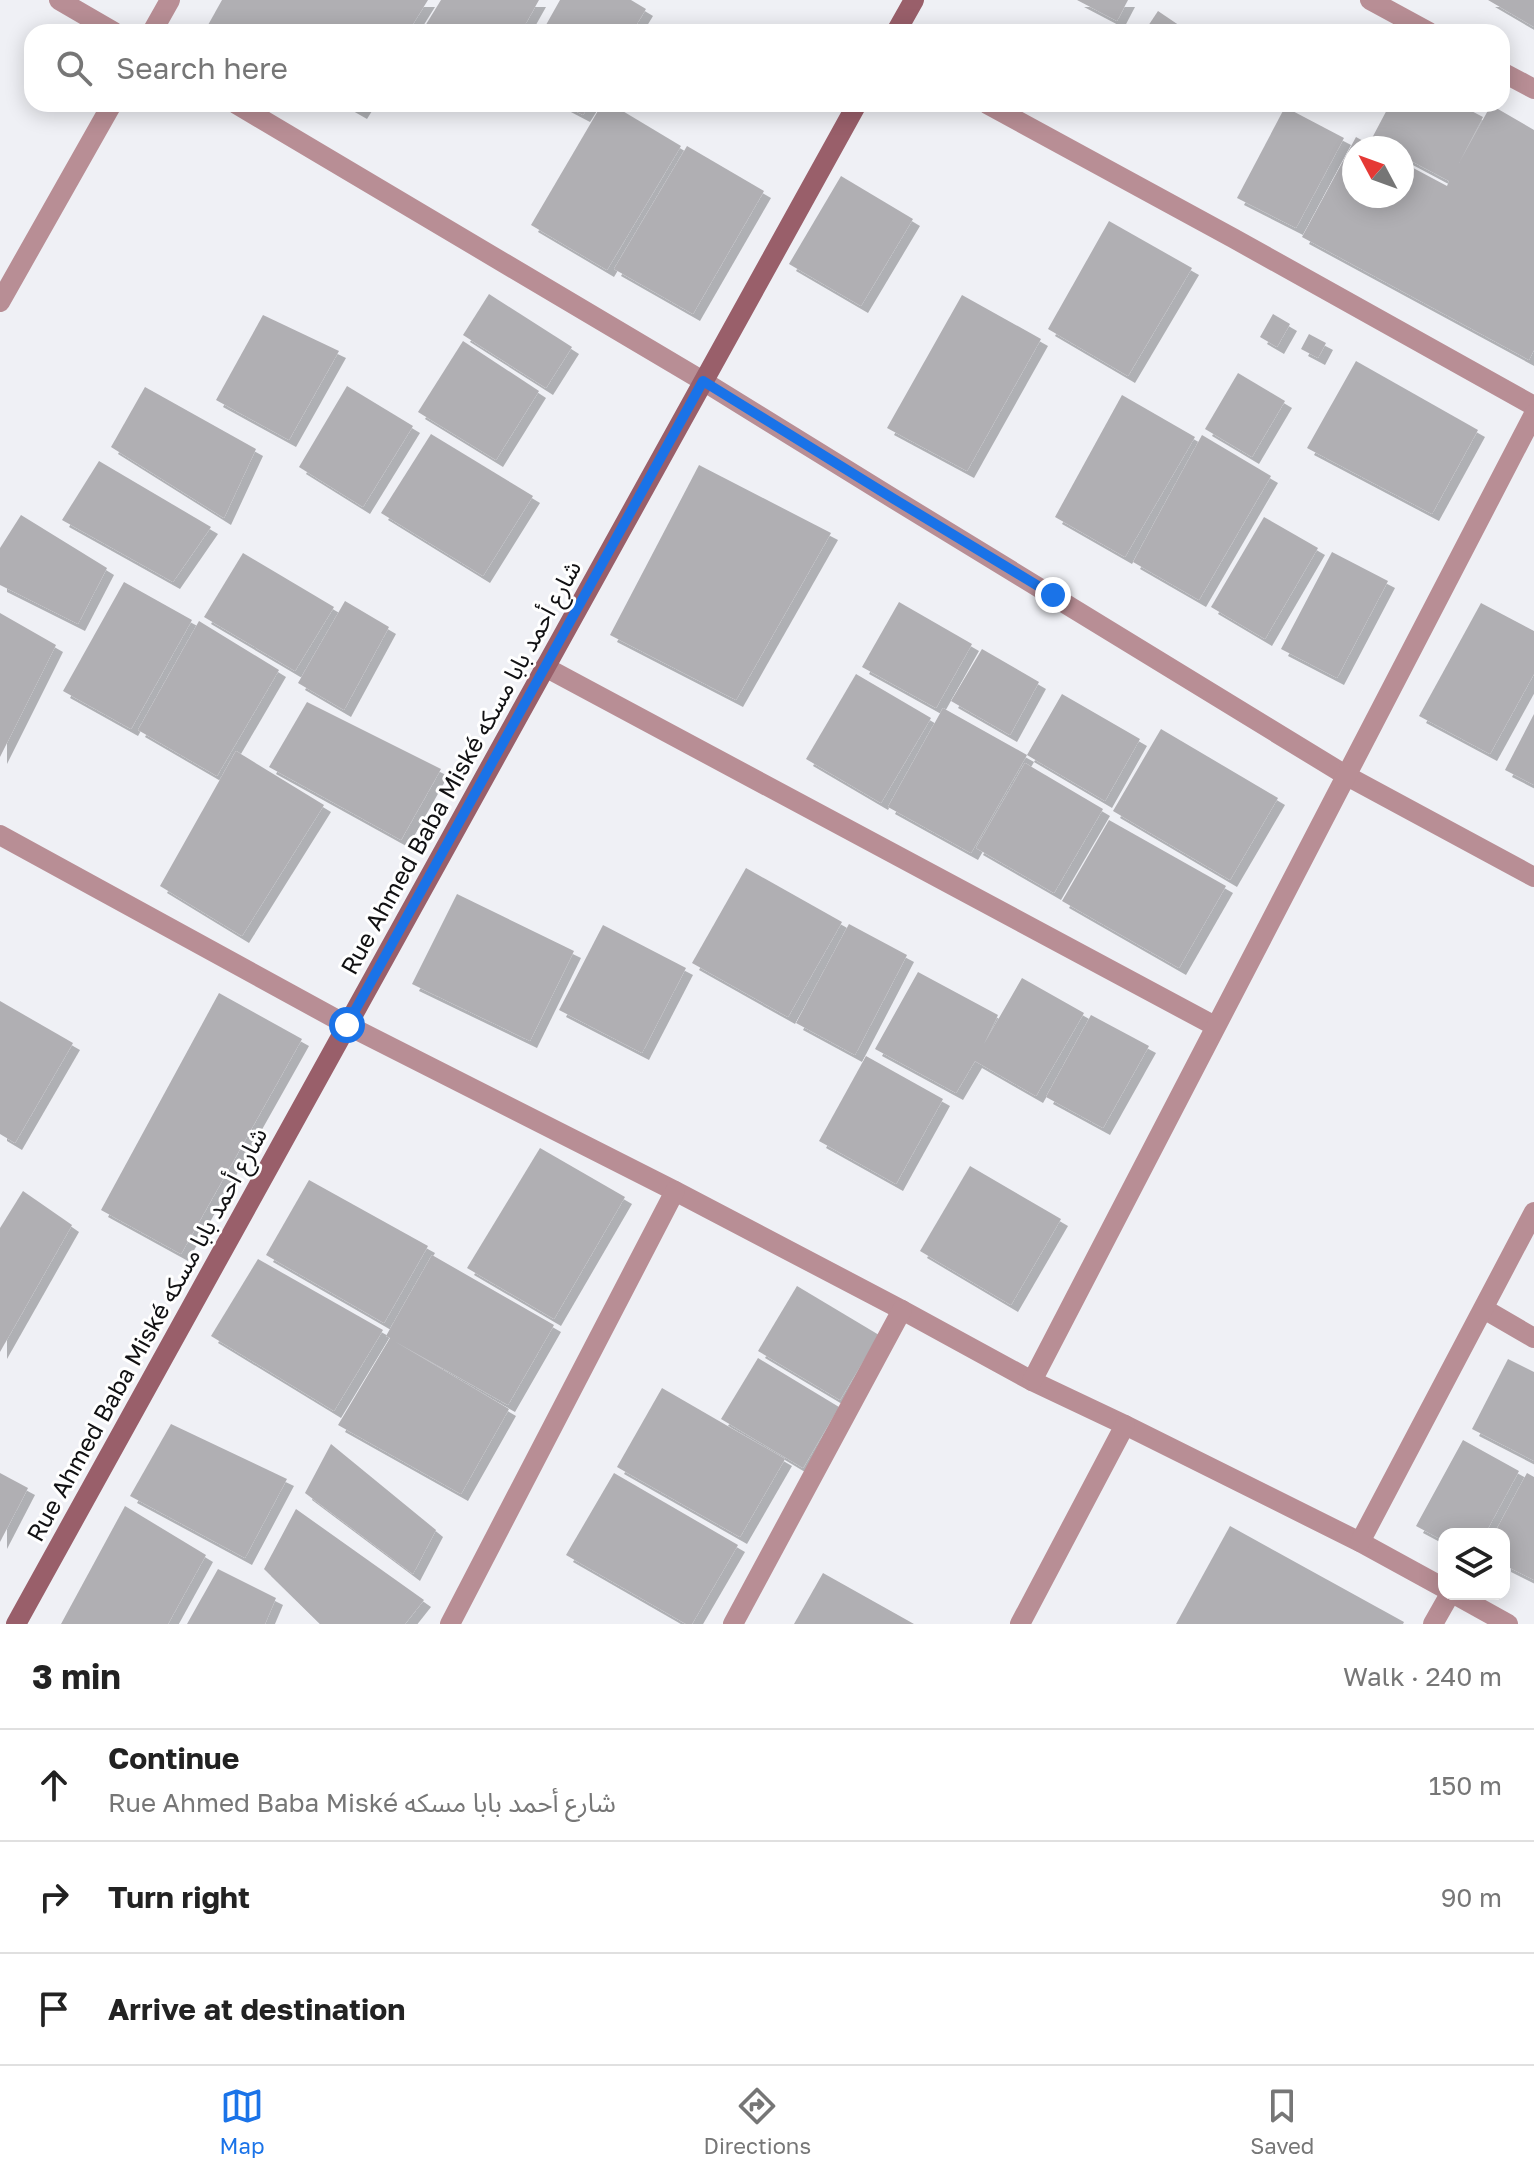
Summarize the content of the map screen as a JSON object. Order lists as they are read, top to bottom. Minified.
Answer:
{"streets":{"street":["Rue Ahmed Baba Miské شارع أحمد بابا مسكه"]},"north":"top left","page":{"search":"Search here","heading":["3 min","Walk · 240 m"],"list":[["Continue","Rue Ahmed Baba Miské شارع أحمد بابا مسكه","150 m"],["Turn right","90 m"],"Arrive at destination"],"nav":["Map","Directions","Saved"]}}
